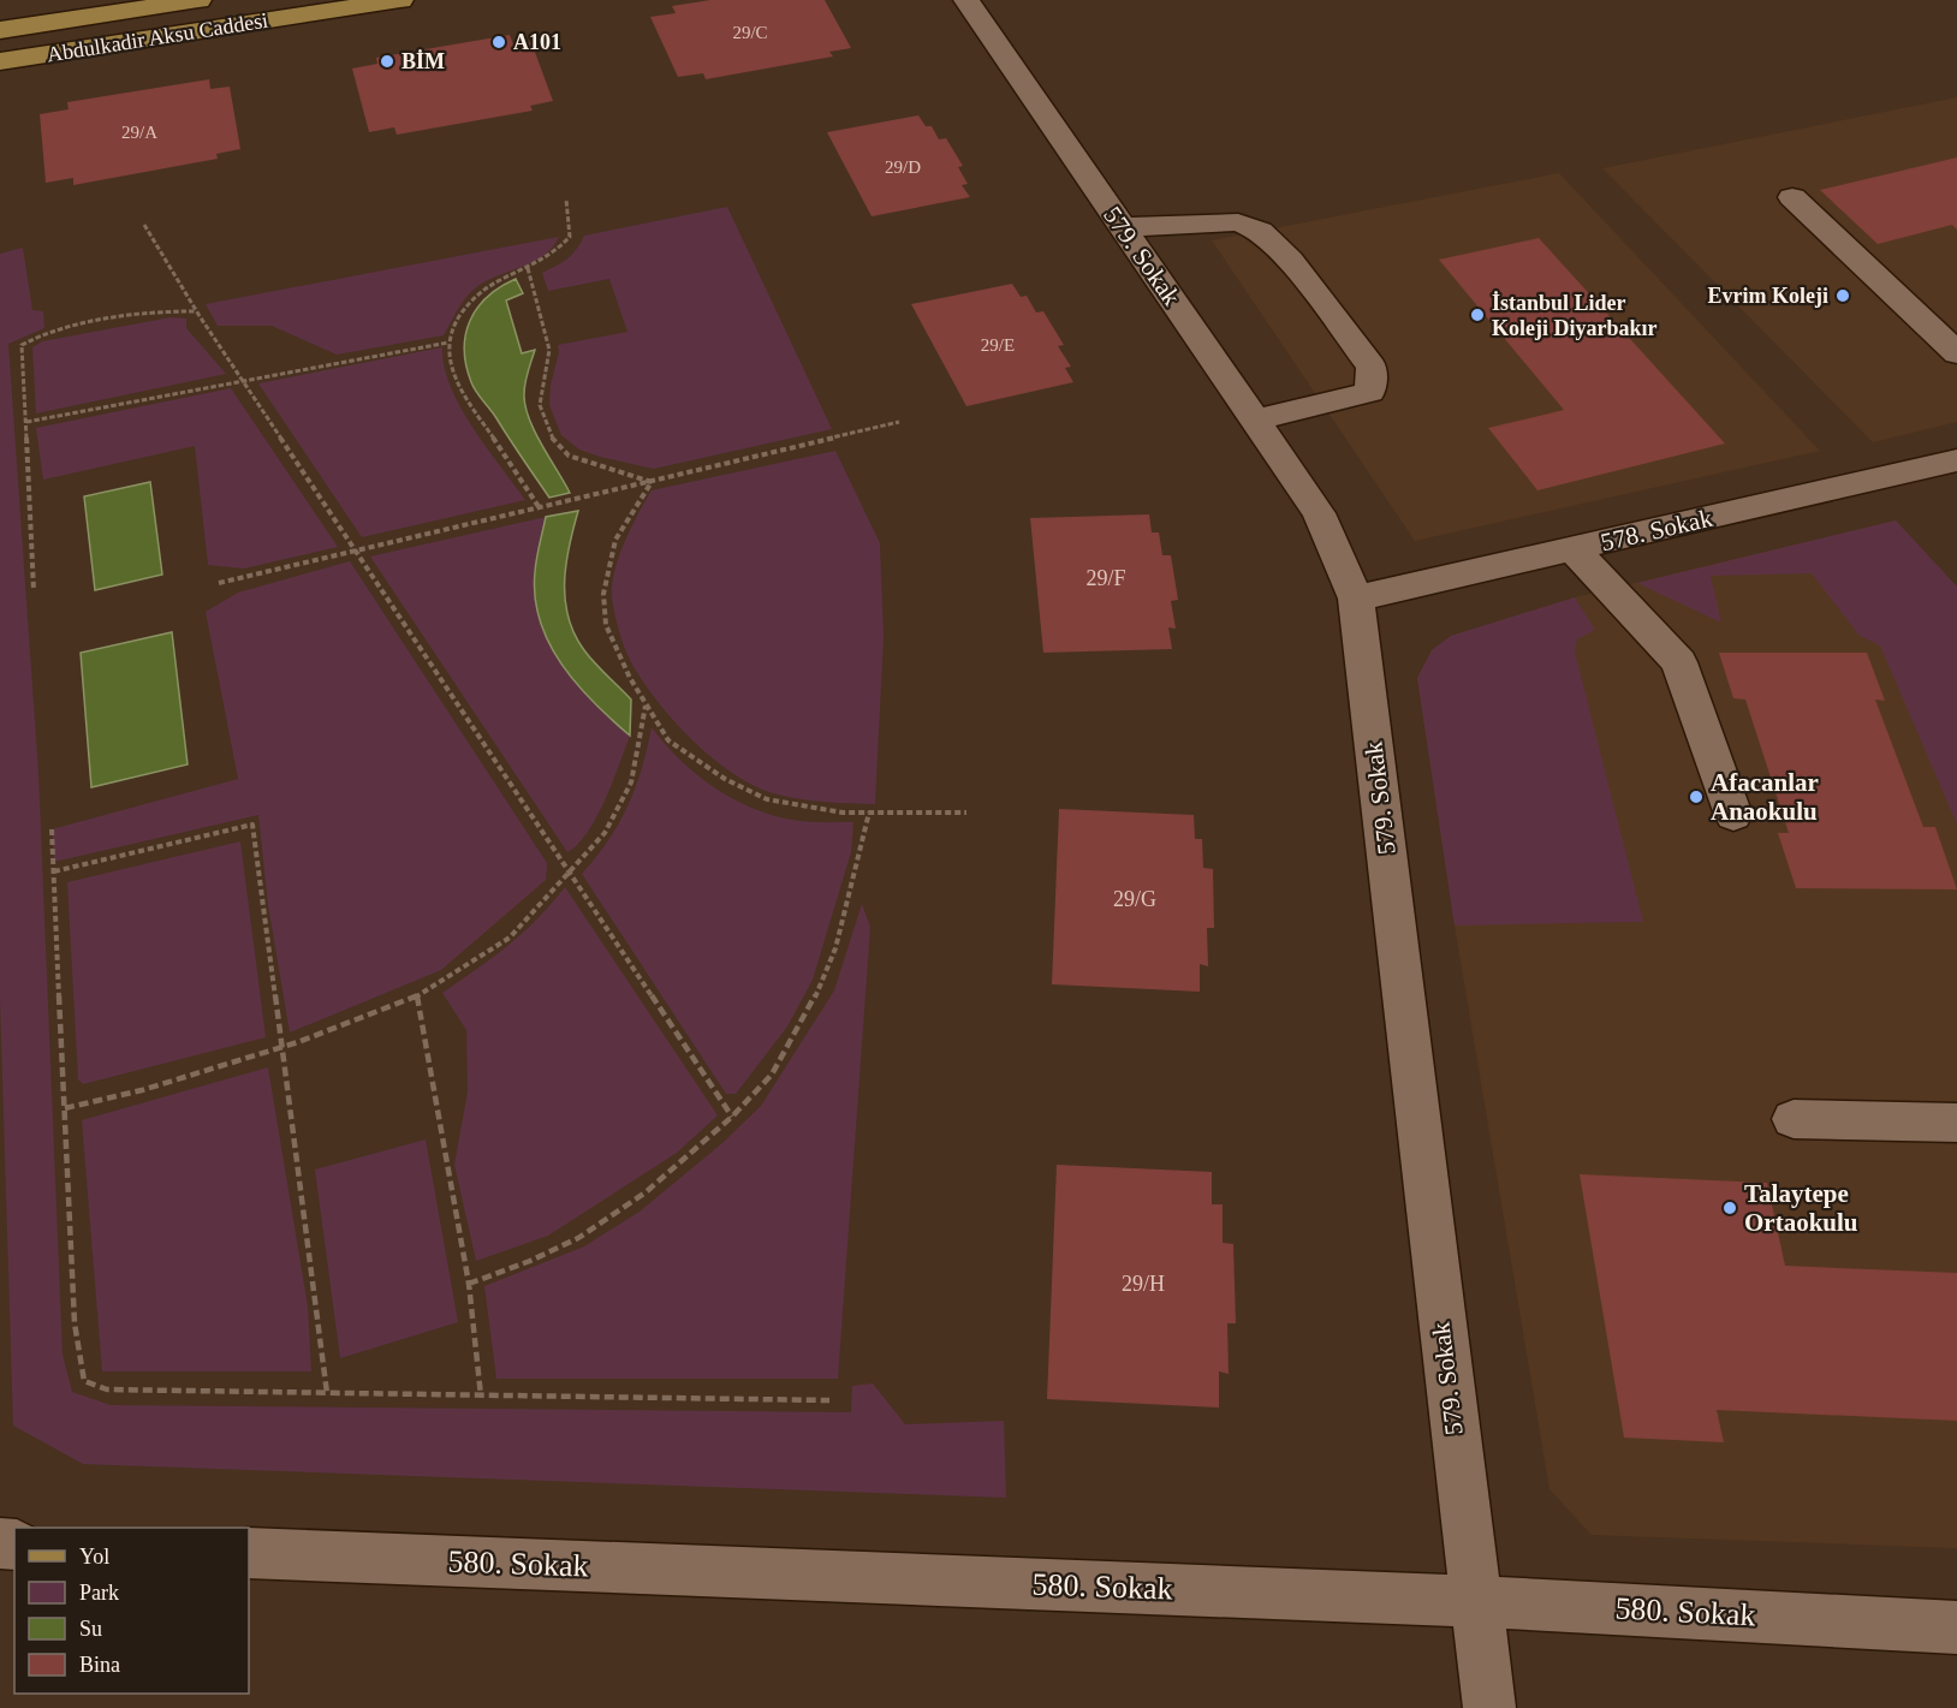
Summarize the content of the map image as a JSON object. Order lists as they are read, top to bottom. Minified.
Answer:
{"streets":{"main road":["Abdulkadir Aksu Caddesi"],"street":["579. Sokak","578. Sokak","580. Sokak"]},"crossings":[["579. Sokak","578. Sokak"],["579. Sokak","580. Sokak"]],"places":["A101","BİM","Evrim Koleji","İstanbul Lider Koleji Diyarbakır","Afacanlar Anaokulu","Talaytepe Ortaokulu"],"house_numbers":["29/C","29/A","29/D","29/E","29/F","29/G","29/H"],"legend":["Yol","Park","Su","Bina"]}
